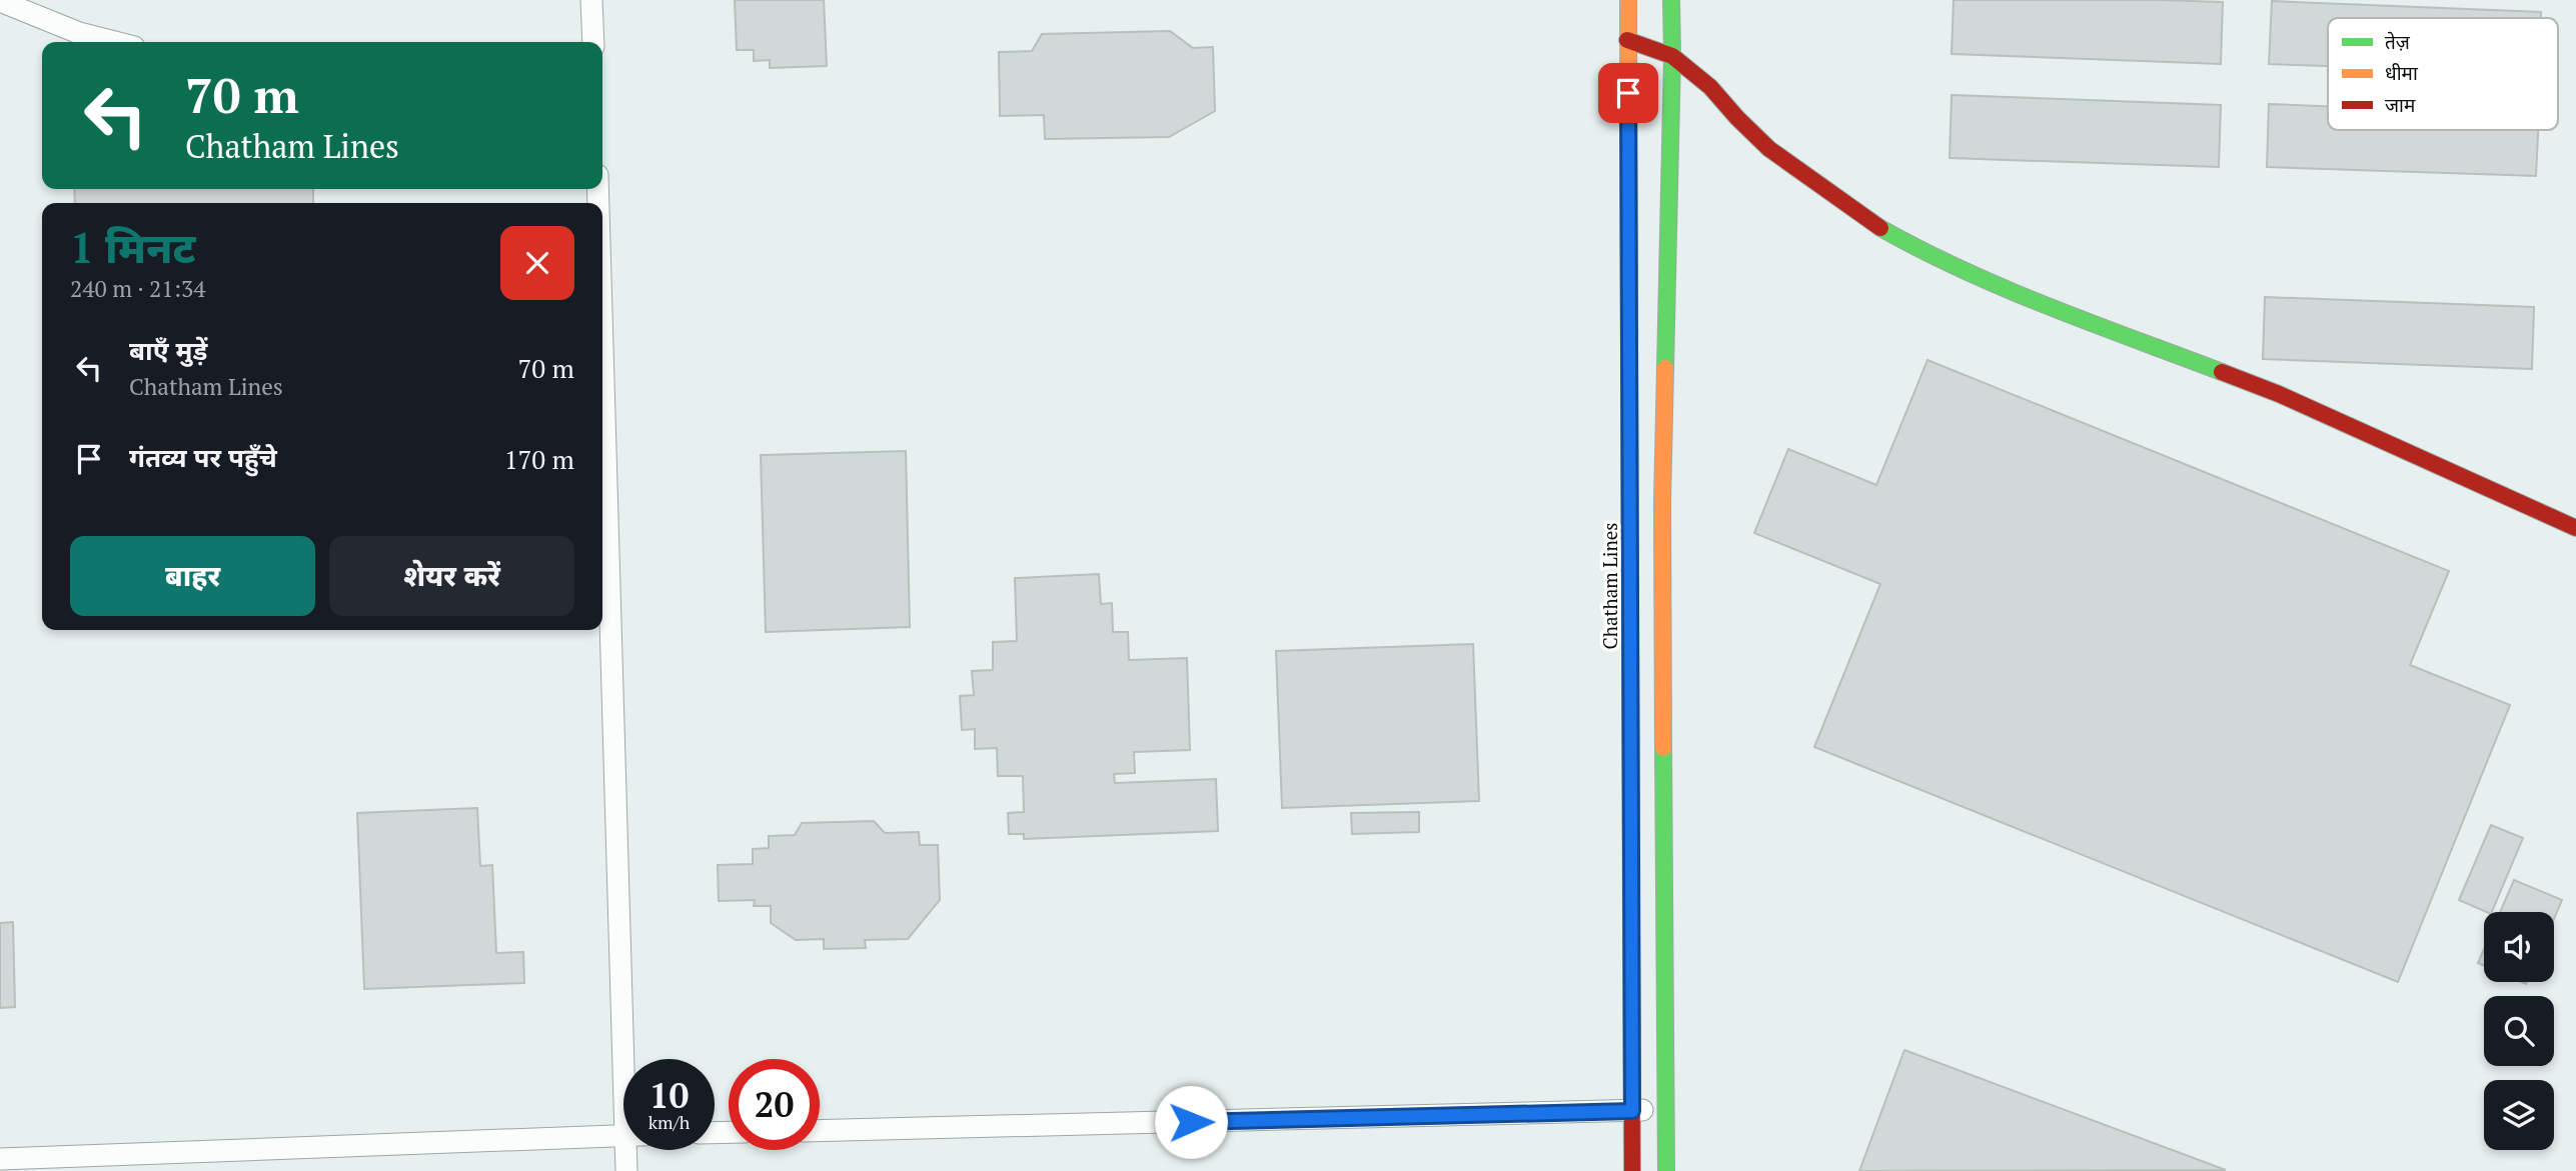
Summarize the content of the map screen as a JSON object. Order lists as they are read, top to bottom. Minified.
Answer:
{"streets":{"main road":["Chatham Lines"]},"legend":["तेज़","धीमा","जाम"],"page":{"turn":["70 m","Chatham Lines"],"heading":["1 मिनट","240 m · 21:34"],"list":[{"name":"बाएँ मुड़ें","note":"Chatham Lines","value":"70 m"},{"name":"गंतव्य पर पहुँचे","value":"170 m"}],"buttons":["बाहर","शेयर करें"],"speed":"10 km/h","limit":"20"}}
